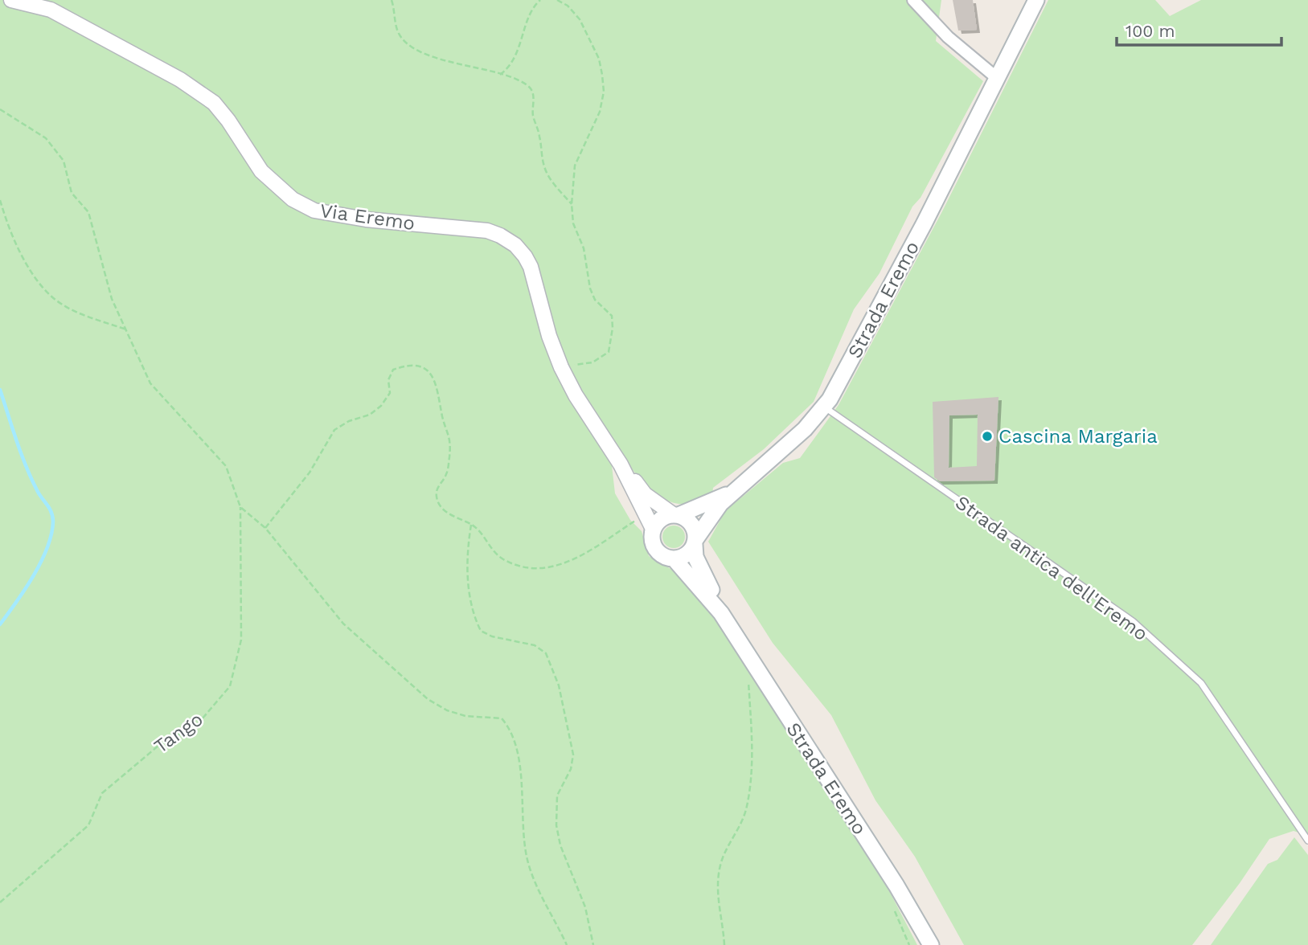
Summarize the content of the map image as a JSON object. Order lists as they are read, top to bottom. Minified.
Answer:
{"streets":{"main road":["Strada Eremo"],"street":["Via Eremo"],"lane":["Strada antica dell'Eremo"],"path":["Tango"]},"crossings":[["Via Eremo","Strada Eremo"],["Strada Eremo","Strada antica dell'Eremo"]],"places":["Cascina Margaria"],"scale_bar":"100 m"}
